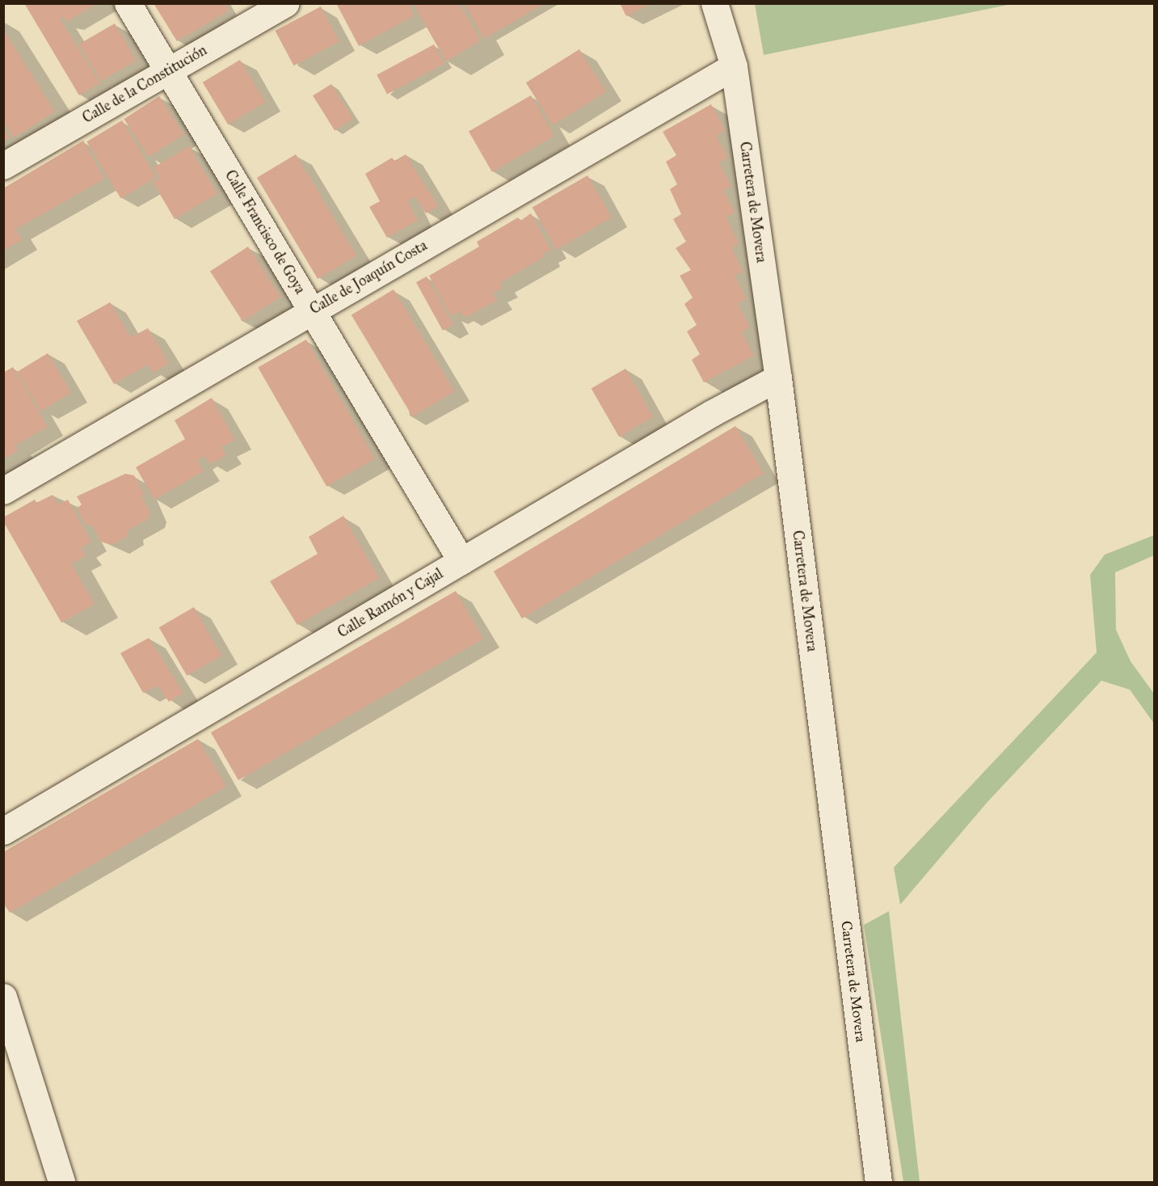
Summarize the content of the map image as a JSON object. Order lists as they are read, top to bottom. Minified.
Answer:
{"streets":{"street":["Calle de la Constitución","Carretera de Movera","Calle Francisco de Goya","Calle de Joaquín Costa","Calle Ramón y Cajal"]},"crossings":[["Calle de la Constitución","Calle Francisco de Goya"],["Carretera de Movera","Calle de Joaquín Costa"],["Carretera de Movera","Calle Ramón y Cajal"],["Calle Francisco de Goya","Calle de Joaquín Costa"],["Calle Francisco de Goya","Calle Ramón y Cajal"]]}
